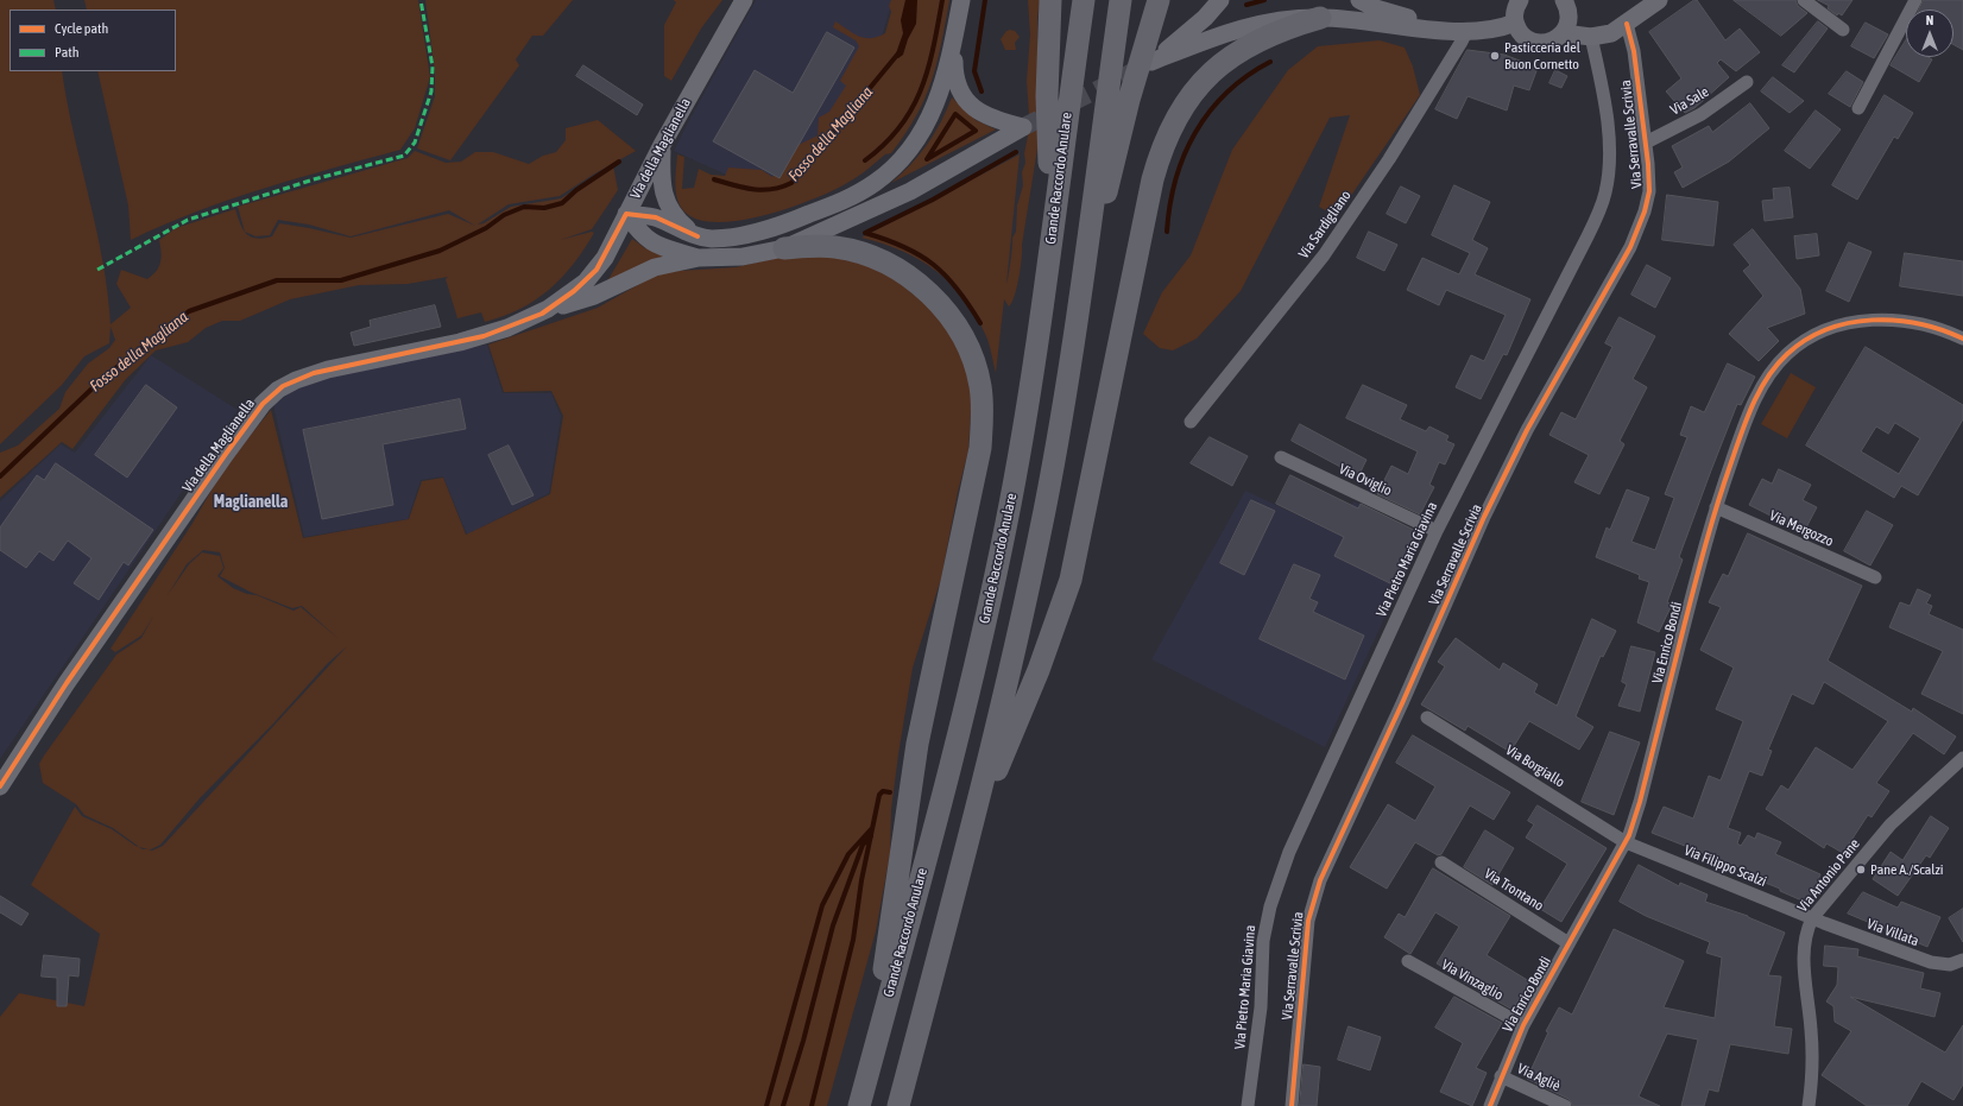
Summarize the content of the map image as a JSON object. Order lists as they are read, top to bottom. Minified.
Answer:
{"streets":{"highway":["Grande Raccordo Anulare"],"street":["Via Sale","Via Serravalle Scrivia","Via della Maglianella","Via Sardigliano","Via Oviglio","Via Mergozzo","Via Pietro Maria Giavina","Via Enrico Bondi","Via Borgiallo","Via Filippo Scalzi","Via Antonio Pane","Via Trontano","Via Villata","Via Vinzaglio","Via Agliè"]},"crossings":[["Via Sale","Via Serravalle Scrivia"],["Via Oviglio","Via Pietro Maria Giavina"],["Via Mergozzo","Via Enrico Bondi"],["Via Enrico Bondi","Via Borgiallo"],["Via Enrico Bondi","Via Filippo Scalzi"],["Via Enrico Bondi","Via Trontano"],["Via Enrico Bondi","Via Vinzaglio"],["Via Enrico Bondi","Via Agliè"],["Via Borgiallo","Via Filippo Scalzi"],["Via Filippo Scalzi","Via Antonio Pane"],["Via Filippo Scalzi","Via Villata"],["Via Antonio Pane","Via Villata"]],"districts":["Maglianella"],"water":["Fosso della Magliana"],"places":["Pasticceria del Buon Cornetto","Pane A./Scalzi"],"legend":["Cycle path","Path"],"north":"top"}
